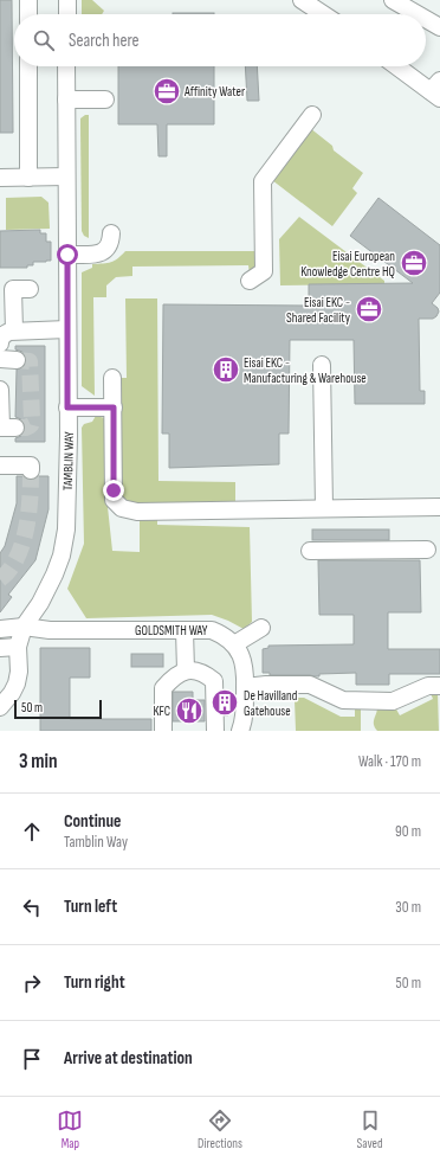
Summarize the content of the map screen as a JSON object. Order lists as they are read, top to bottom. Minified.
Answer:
{"streets":{"street":["TAMBLIN WAY","GOLDSMITH WAY"]},"crossings":[["TAMBLIN WAY","GOLDSMITH WAY"]],"places":{"office":["Affinity Water","Eisai European Knowledge Centre HQ","Eisai EKC - Shared Facility"],"building":["Eisai EKC - Manufacturing & Warehouse","De Havilland Gatehouse"],"restaurant":["KFC"]},"scale_bar":"50 m","page":{"search":"Search here","scale":"50 m","heading":["3 min","Walk · 170 m"],"list":[["Continue","Tamblin Way","90 m"],["Turn left","30 m"],["Turn right","50 m"],"Arrive at destination"],"nav":["Map","Directions","Saved"]}}
